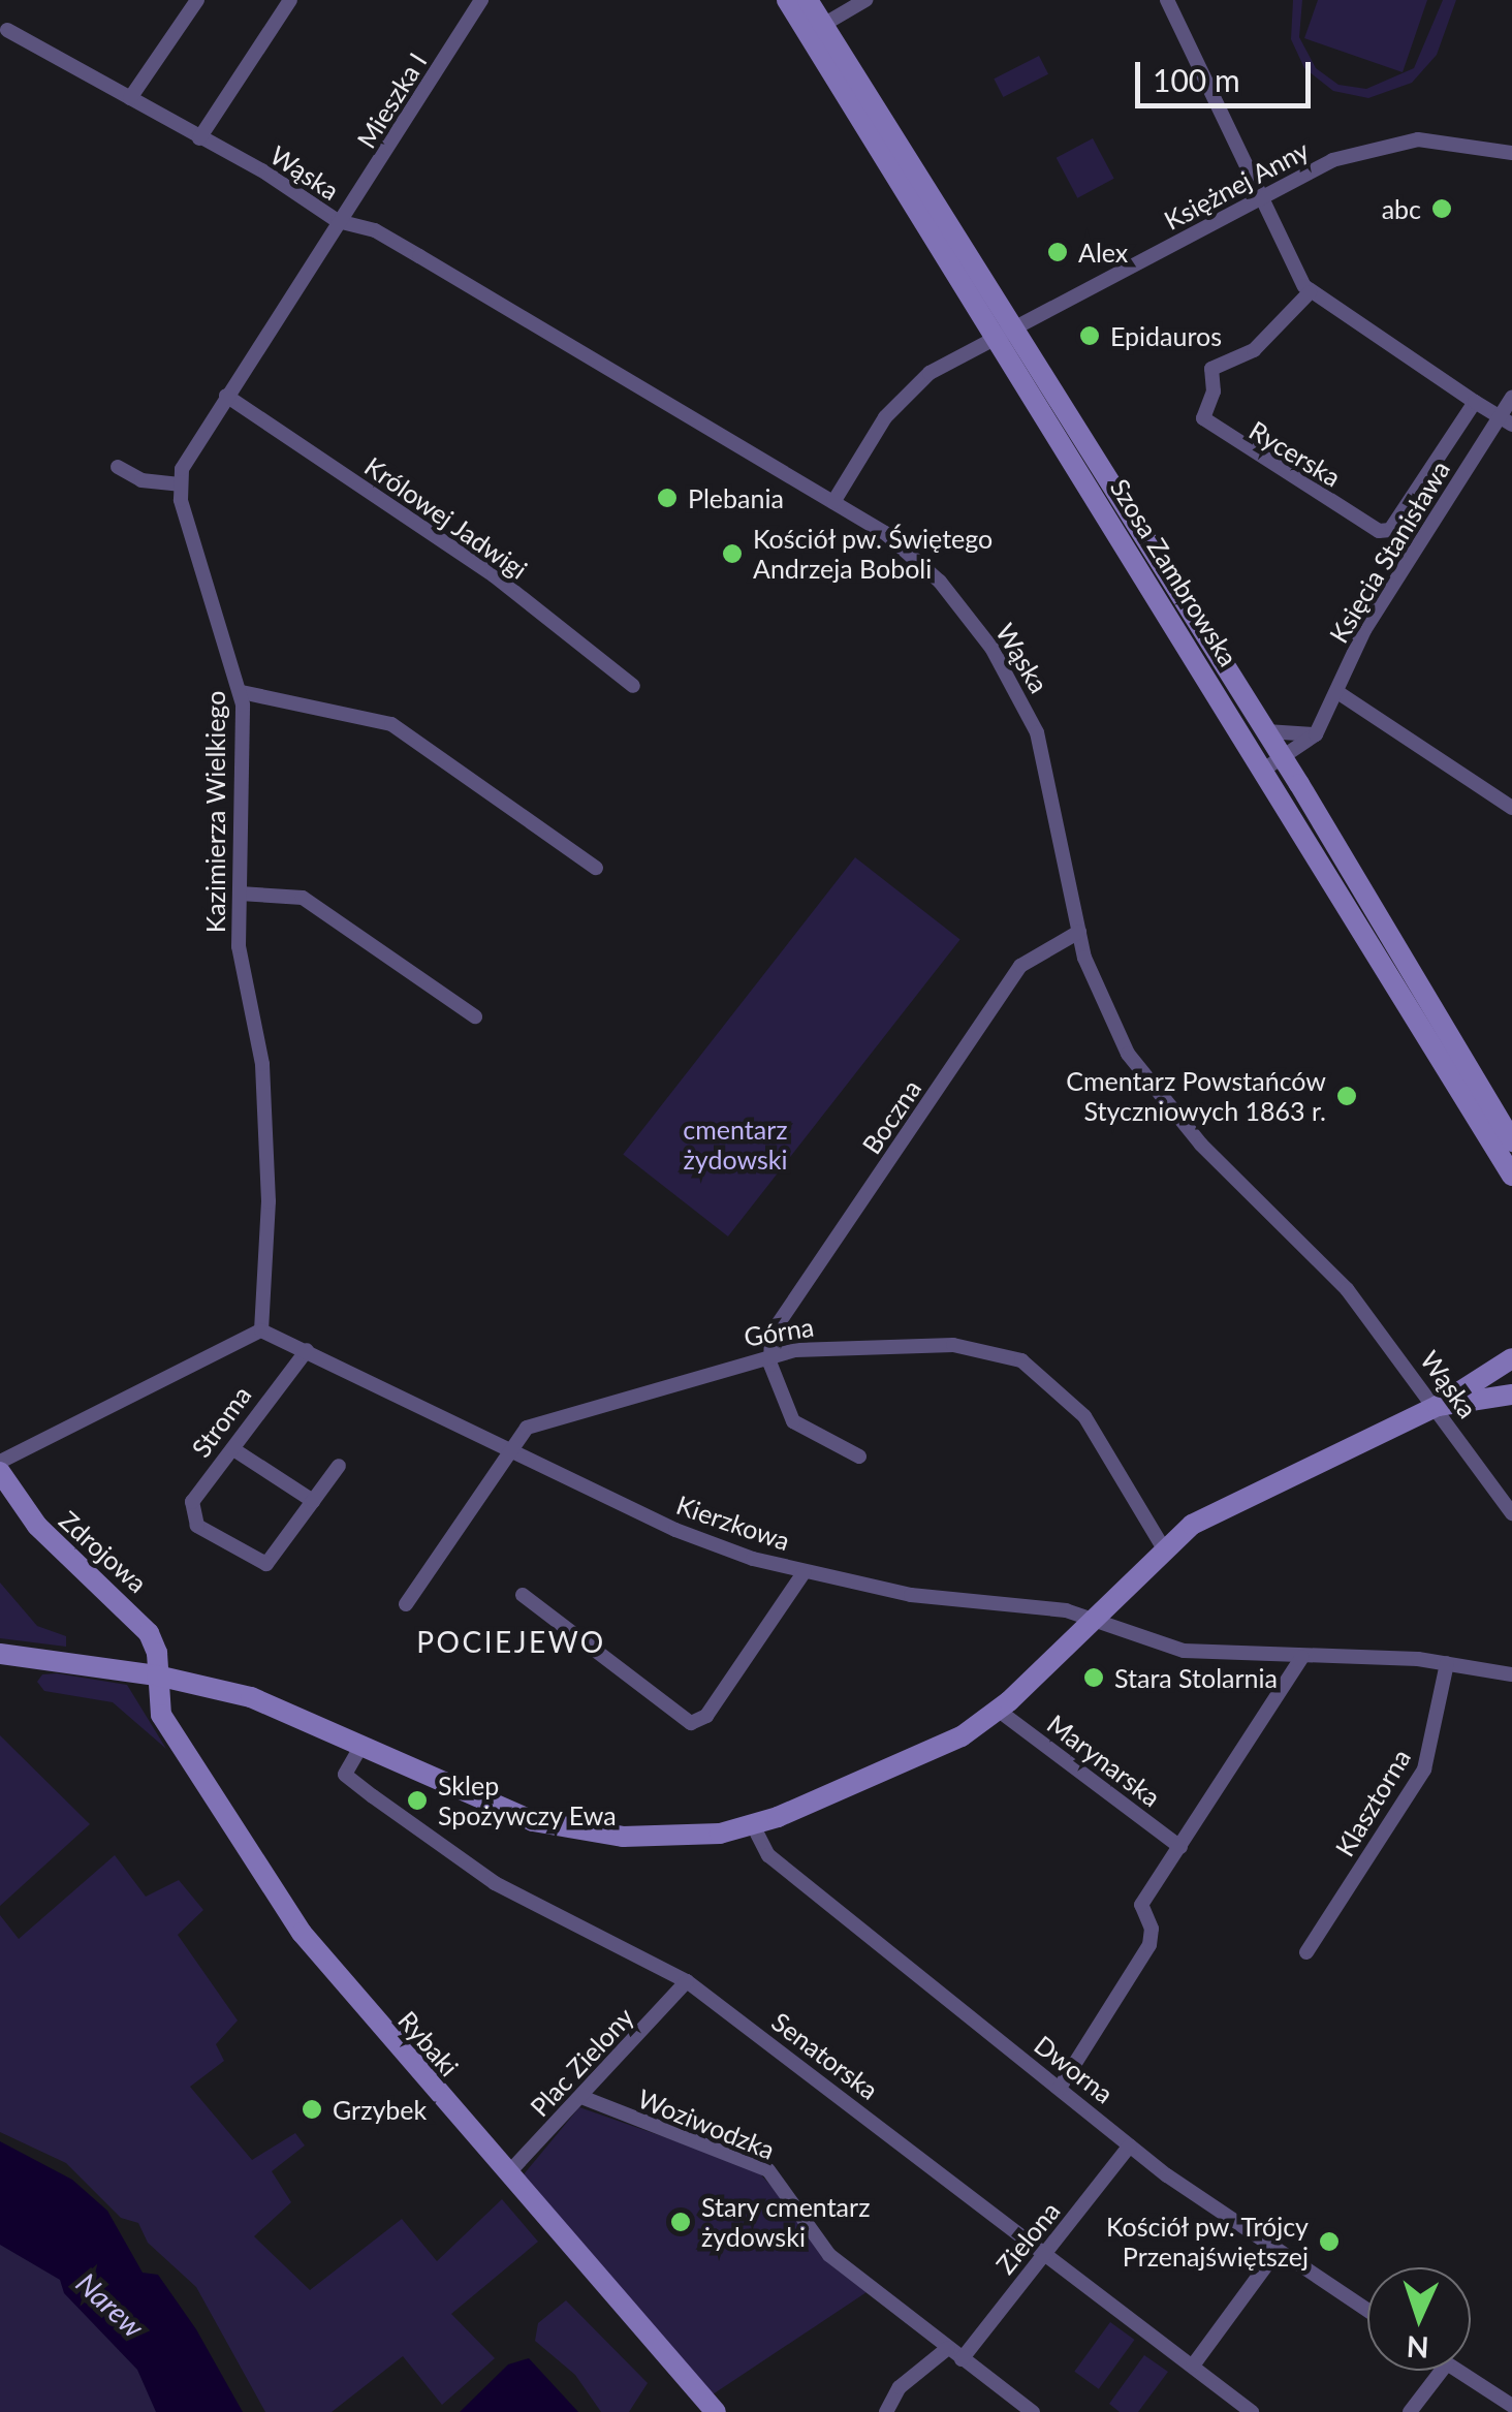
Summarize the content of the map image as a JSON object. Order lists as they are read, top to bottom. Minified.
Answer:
{"streets":{"street":["Mieszka I","Wąska","Księżnej Anny","Rycerska","Królowej Jadwigi","Księcia Stanisława","Szosa Zambrowska","Kazimierza Wielkiego","Boczna","Górna","Stroma","Kierzkowa","Zdrojowa","Marynarska","Klasztorna","Rybaki","Senatorska","Plac Zielony","Dworna","Woziwodzka","Zielona"]},"crossings":[["Mieszka I","Wąska"],["Wąska","Księżnej Anny"],["Wąska","Boczna"],["Księżnej Anny","Szosa Zambrowska"],["Księcia Stanisława","Szosa Zambrowska"],["Kazimierza Wielkiego","Kierzkowa"],["Boczna","Górna"],["Górna","Kierzkowa"],["Stroma","Kierzkowa"],["Kierzkowa","Klasztorna"],["Zdrojowa","Rybaki"],["Rybaki","Plac Zielony"],["Senatorska","Plac Zielony"],["Senatorska","Zielona"],["Plac Zielony","Woziwodzka"],["Dworna","Zielona"],["Woziwodzka","Zielona"]],"districts":["POCIEJEWO"],"water":["Narew"],"parks":["cmentarz żydowski"],"places":["abc","Alex","Epidauros","Plebania","Kościół pw. Świętego Andrzeja Boboli","Cmentarz Powstańców Styczniowych 1863 r.","Stara Stolarnia","Sklep Spożywczy Ewa","Grzybek","Stary cmentarz żydowski","Kościół pw. Trójcy Przenajświętszej"],"scale_bar":"100 m","north":"bottom"}
